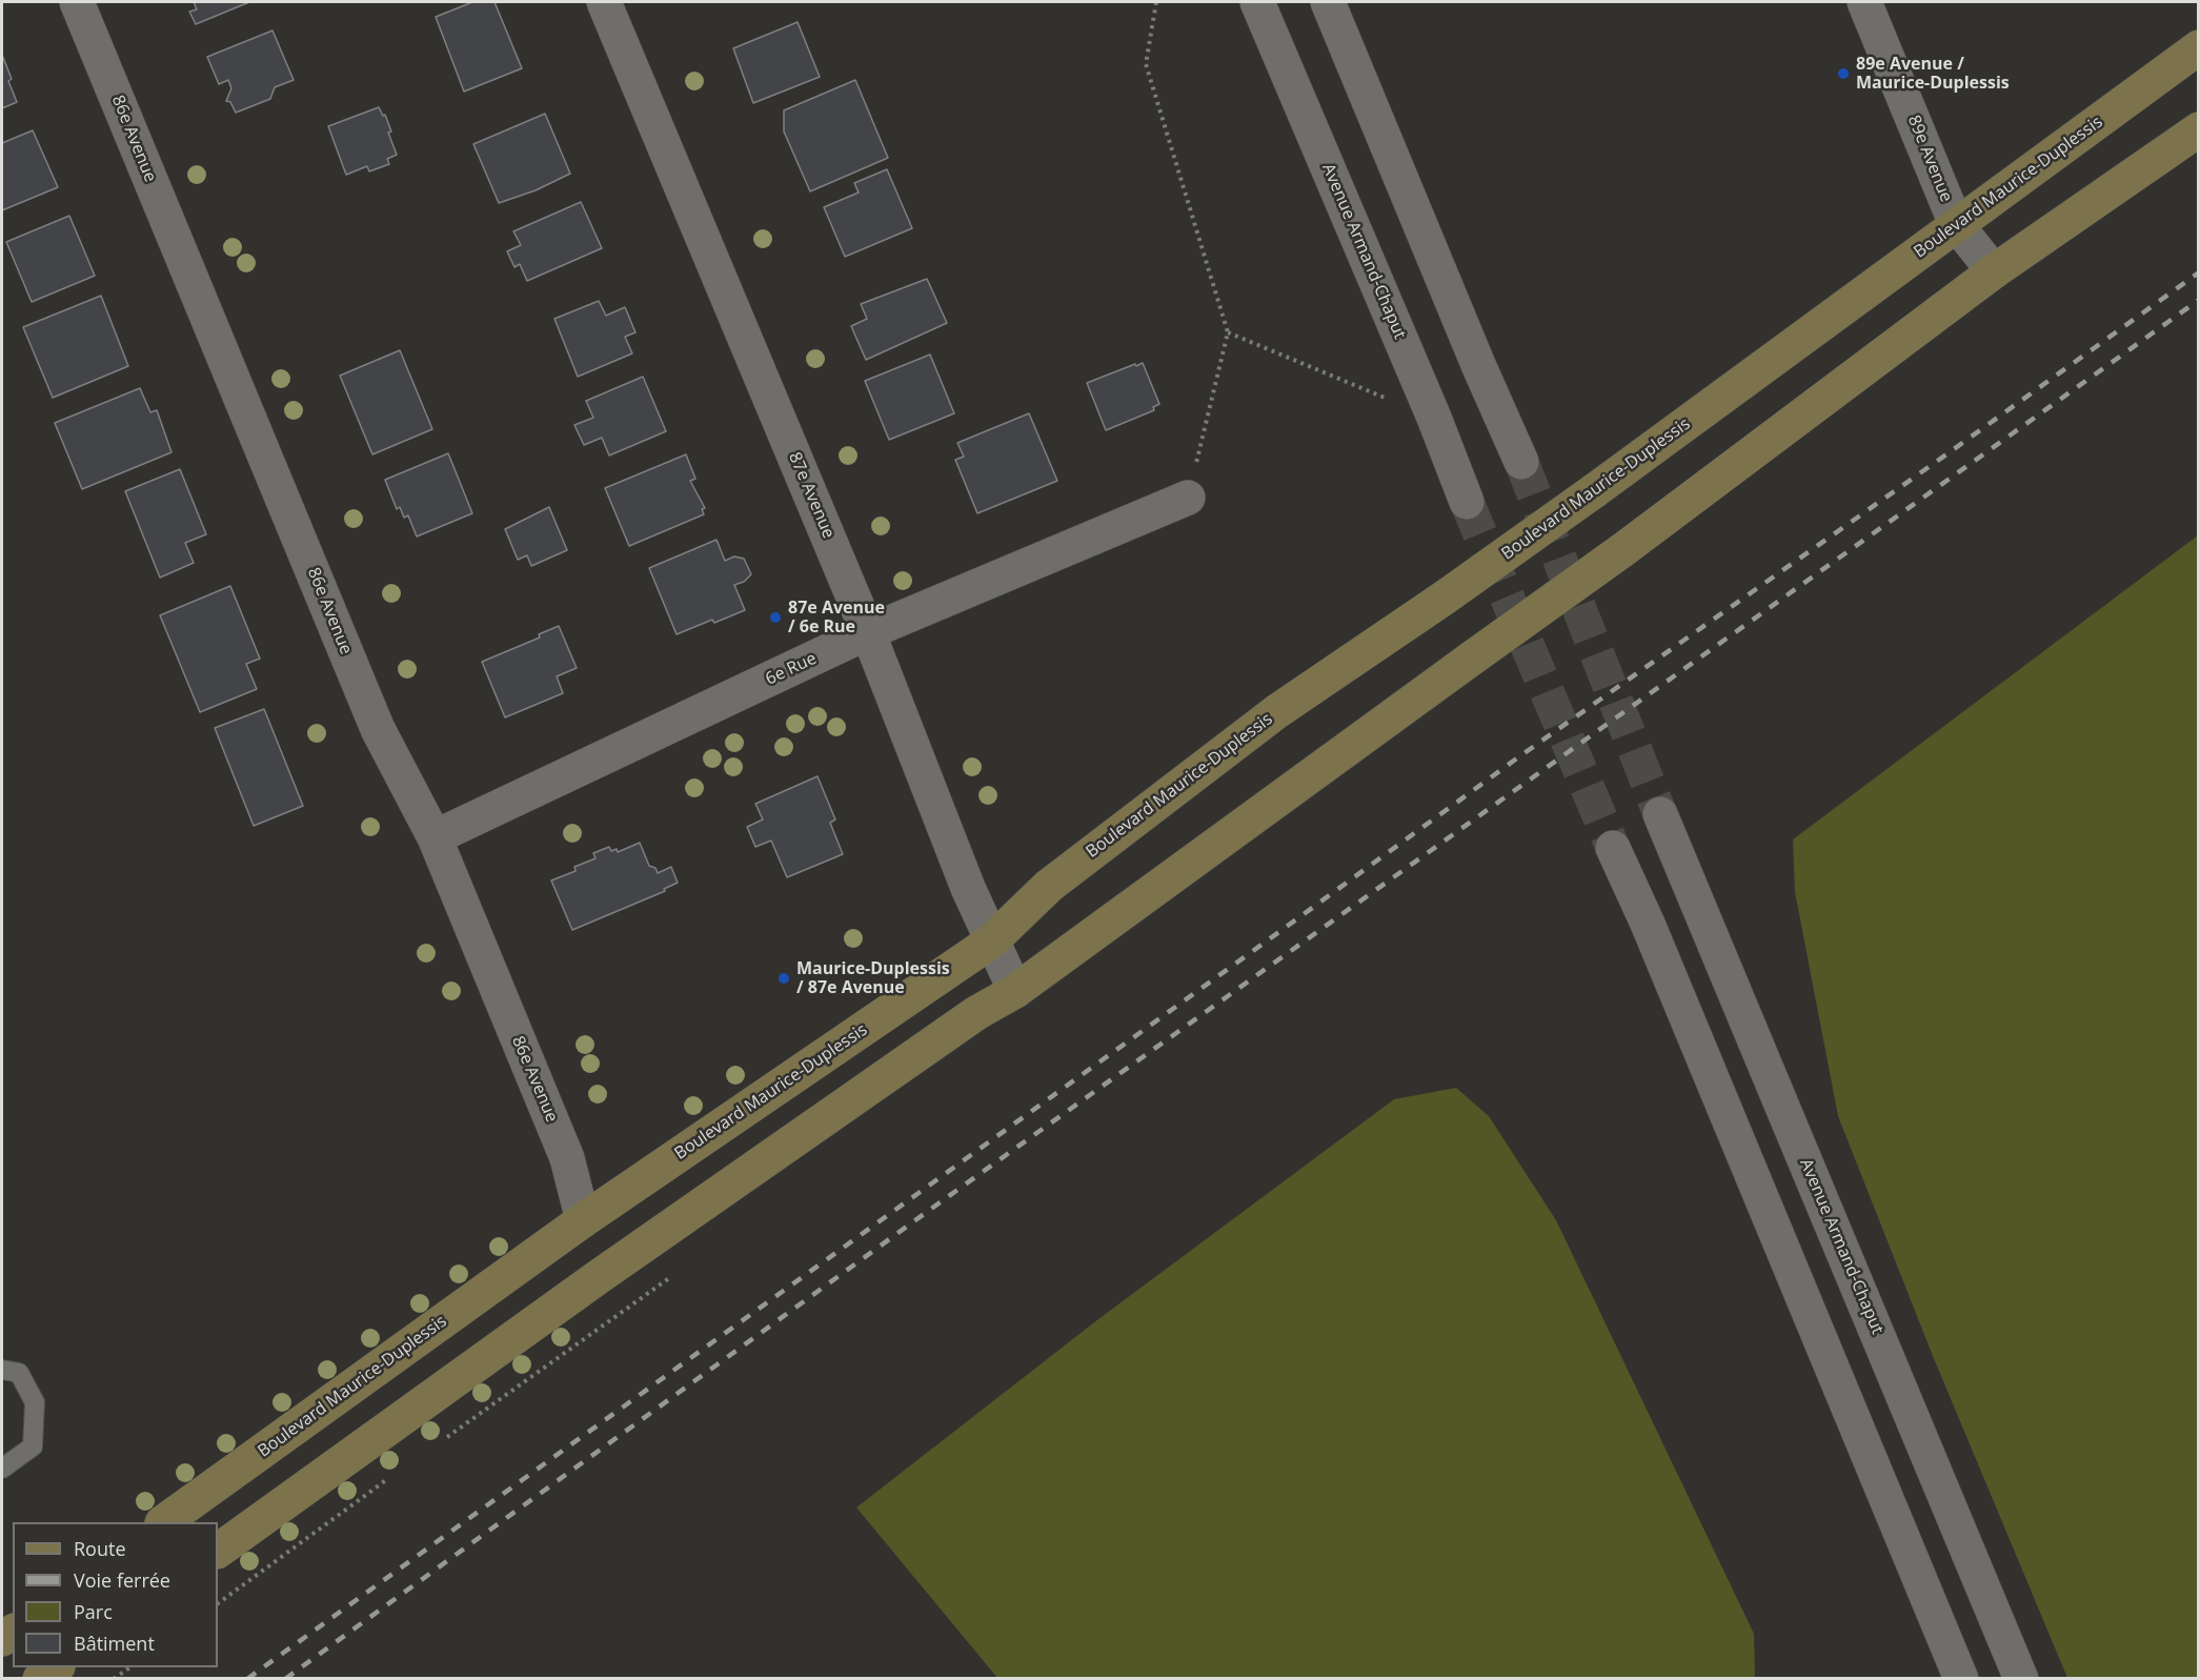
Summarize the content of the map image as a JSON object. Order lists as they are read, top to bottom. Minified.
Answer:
{"streets":{"street":["86e Avenue","89e Avenue","Boulevard Maurice-Duplessis","Avenue Armand-Chaput","87e Avenue","6e Rue"]},"crossings":[["86e Avenue","Boulevard Maurice-Duplessis"],["86e Avenue","6e Rue"],["89e Avenue","Boulevard Maurice-Duplessis"],["Boulevard Maurice-Duplessis","87e Avenue"],["87e Avenue","6e Rue"]],"places":["89e Avenue / Maurice-Duplessis","87e Avenue / 6e Rue","Maurice-Duplessis / 87e Avenue"],"legend":["Route","Voie ferrée","Parc","Bâtiment"]}
